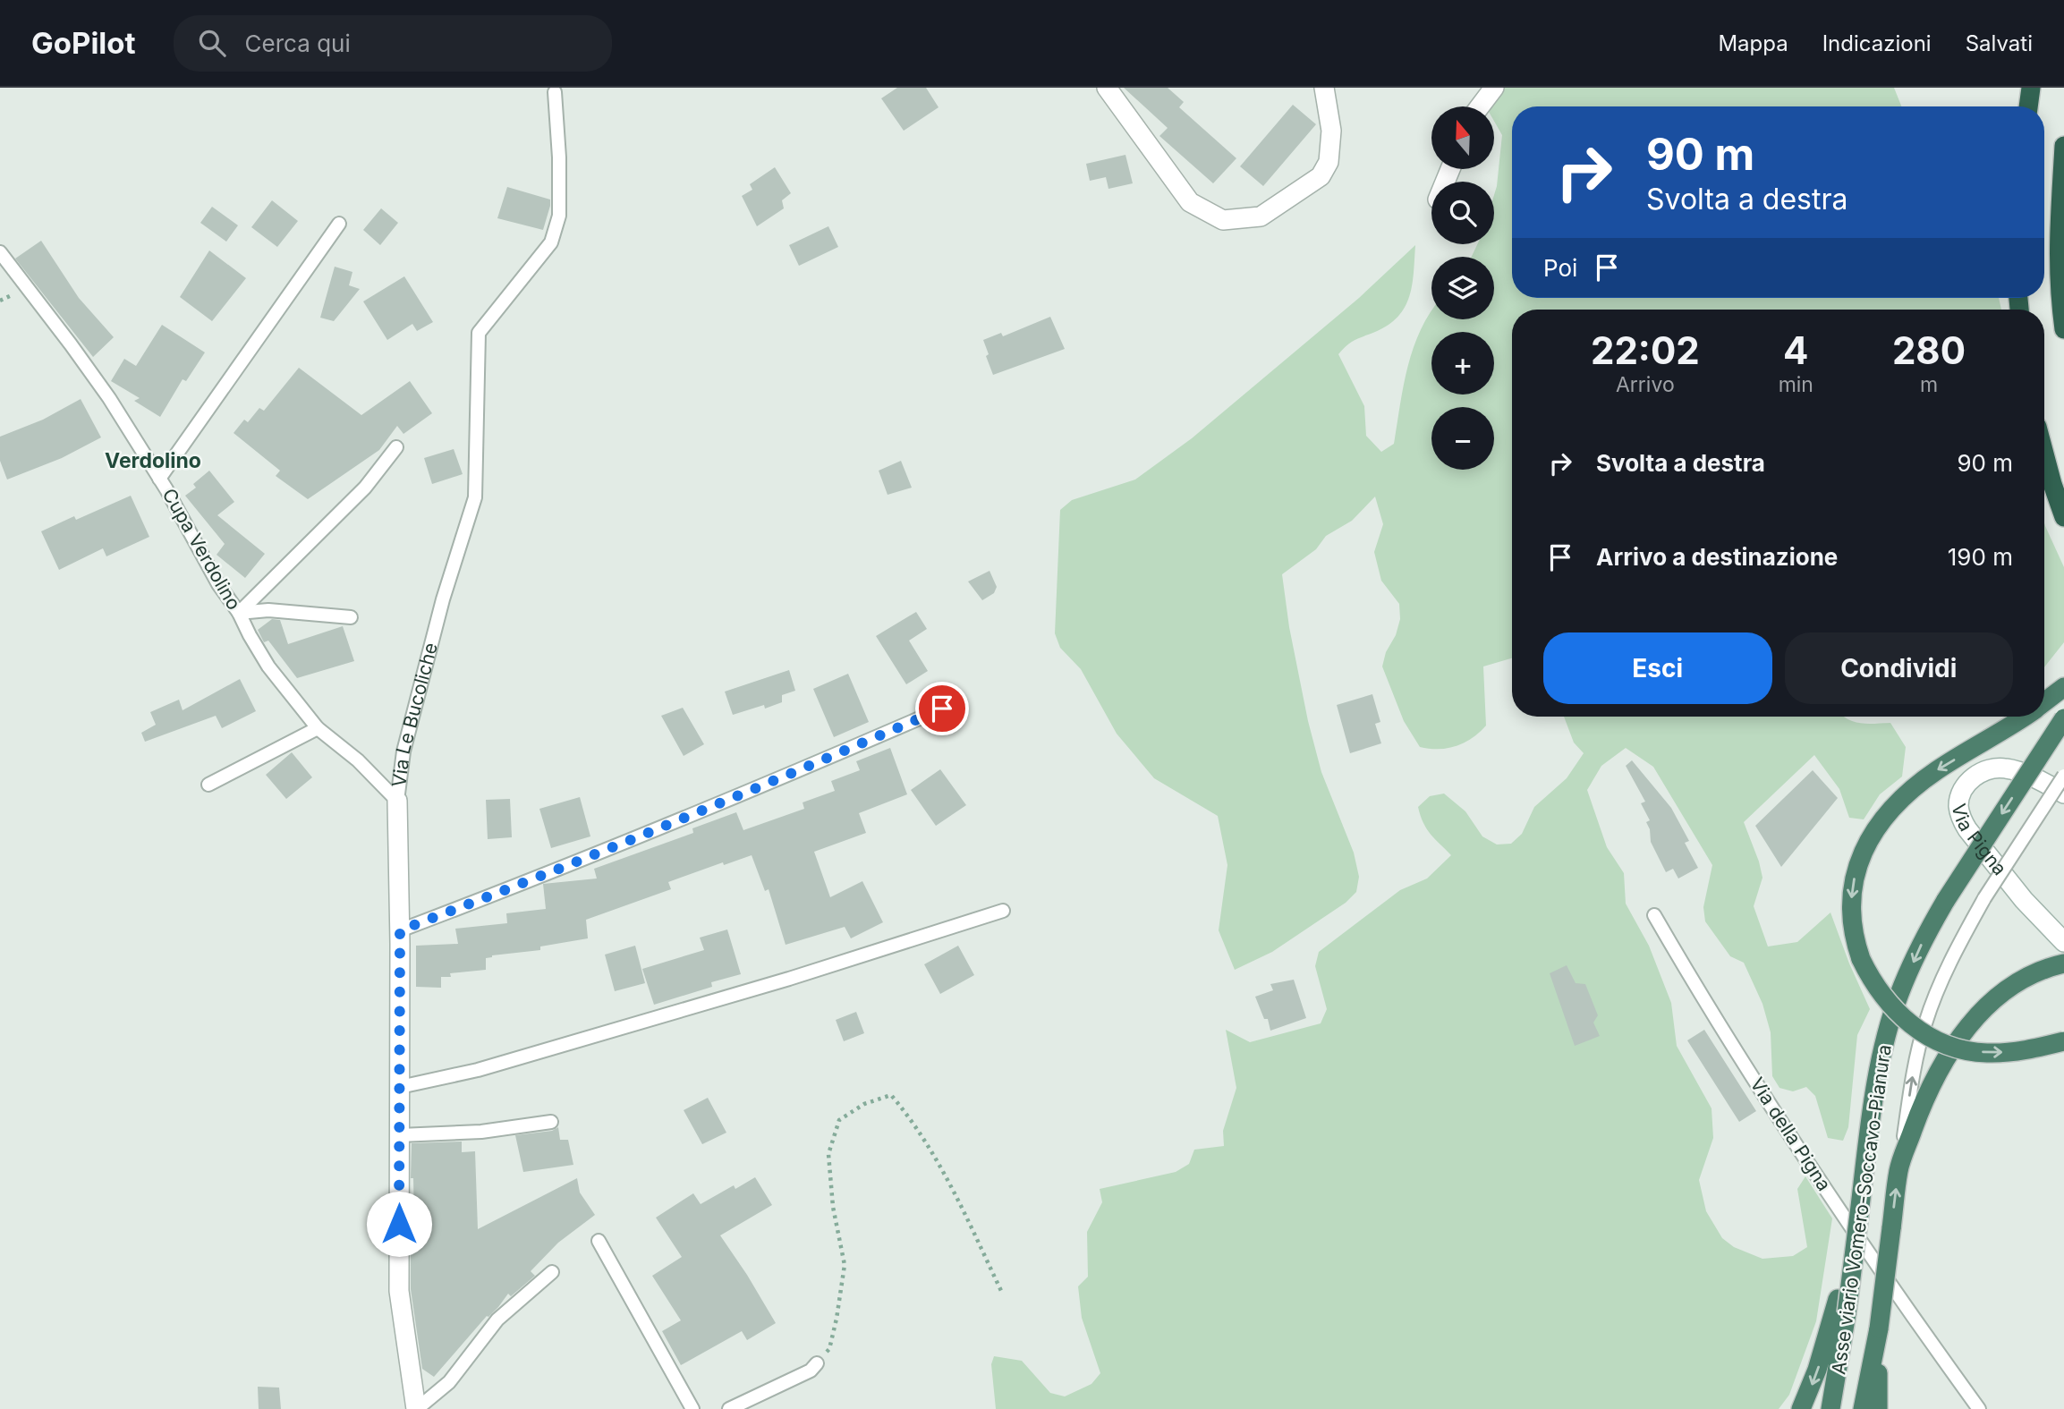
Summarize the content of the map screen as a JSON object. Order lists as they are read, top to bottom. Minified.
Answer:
{"streets":{"highway":["Asse viario Vomero-Soccavo-Pianura"],"street":["Via Le Bucoliche","Via Pigna"],"lane":["Cupa Verdolino","Via della Pigna"]},"crossings":[["Cupa Verdolino","Via Le Bucoliche"]],"districts":["Verdolino"],"north":"top","page":{"header":"GoPilot","search":"Cerca qui","nav":["Mappa","Indicazioni","Salvati"],"map_buttons":["+","−"],"turn":["90 m","Svolta a destra"],"then":"Poi","eta":["22:02","Arrivo","4","min","280","m"],"list":[{"name":"Svolta a destra","value":"90 m"},{"name":"Arrivo a destinazione","value":"190 m"}],"buttons":["Esci","Condividi"]}}
